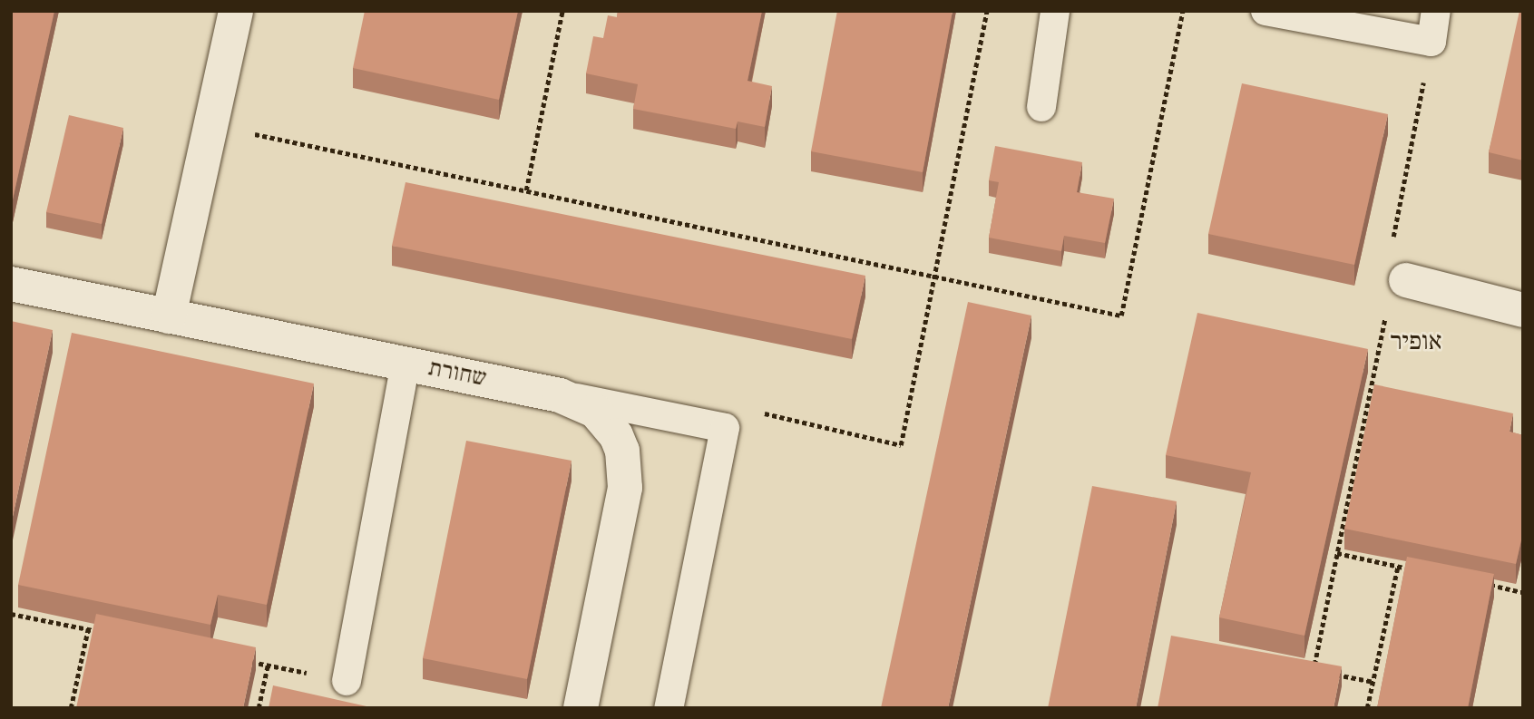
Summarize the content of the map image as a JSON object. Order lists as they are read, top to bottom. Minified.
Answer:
{"streets":{"street":["שחורת"]},"districts":["אופיר"]}
